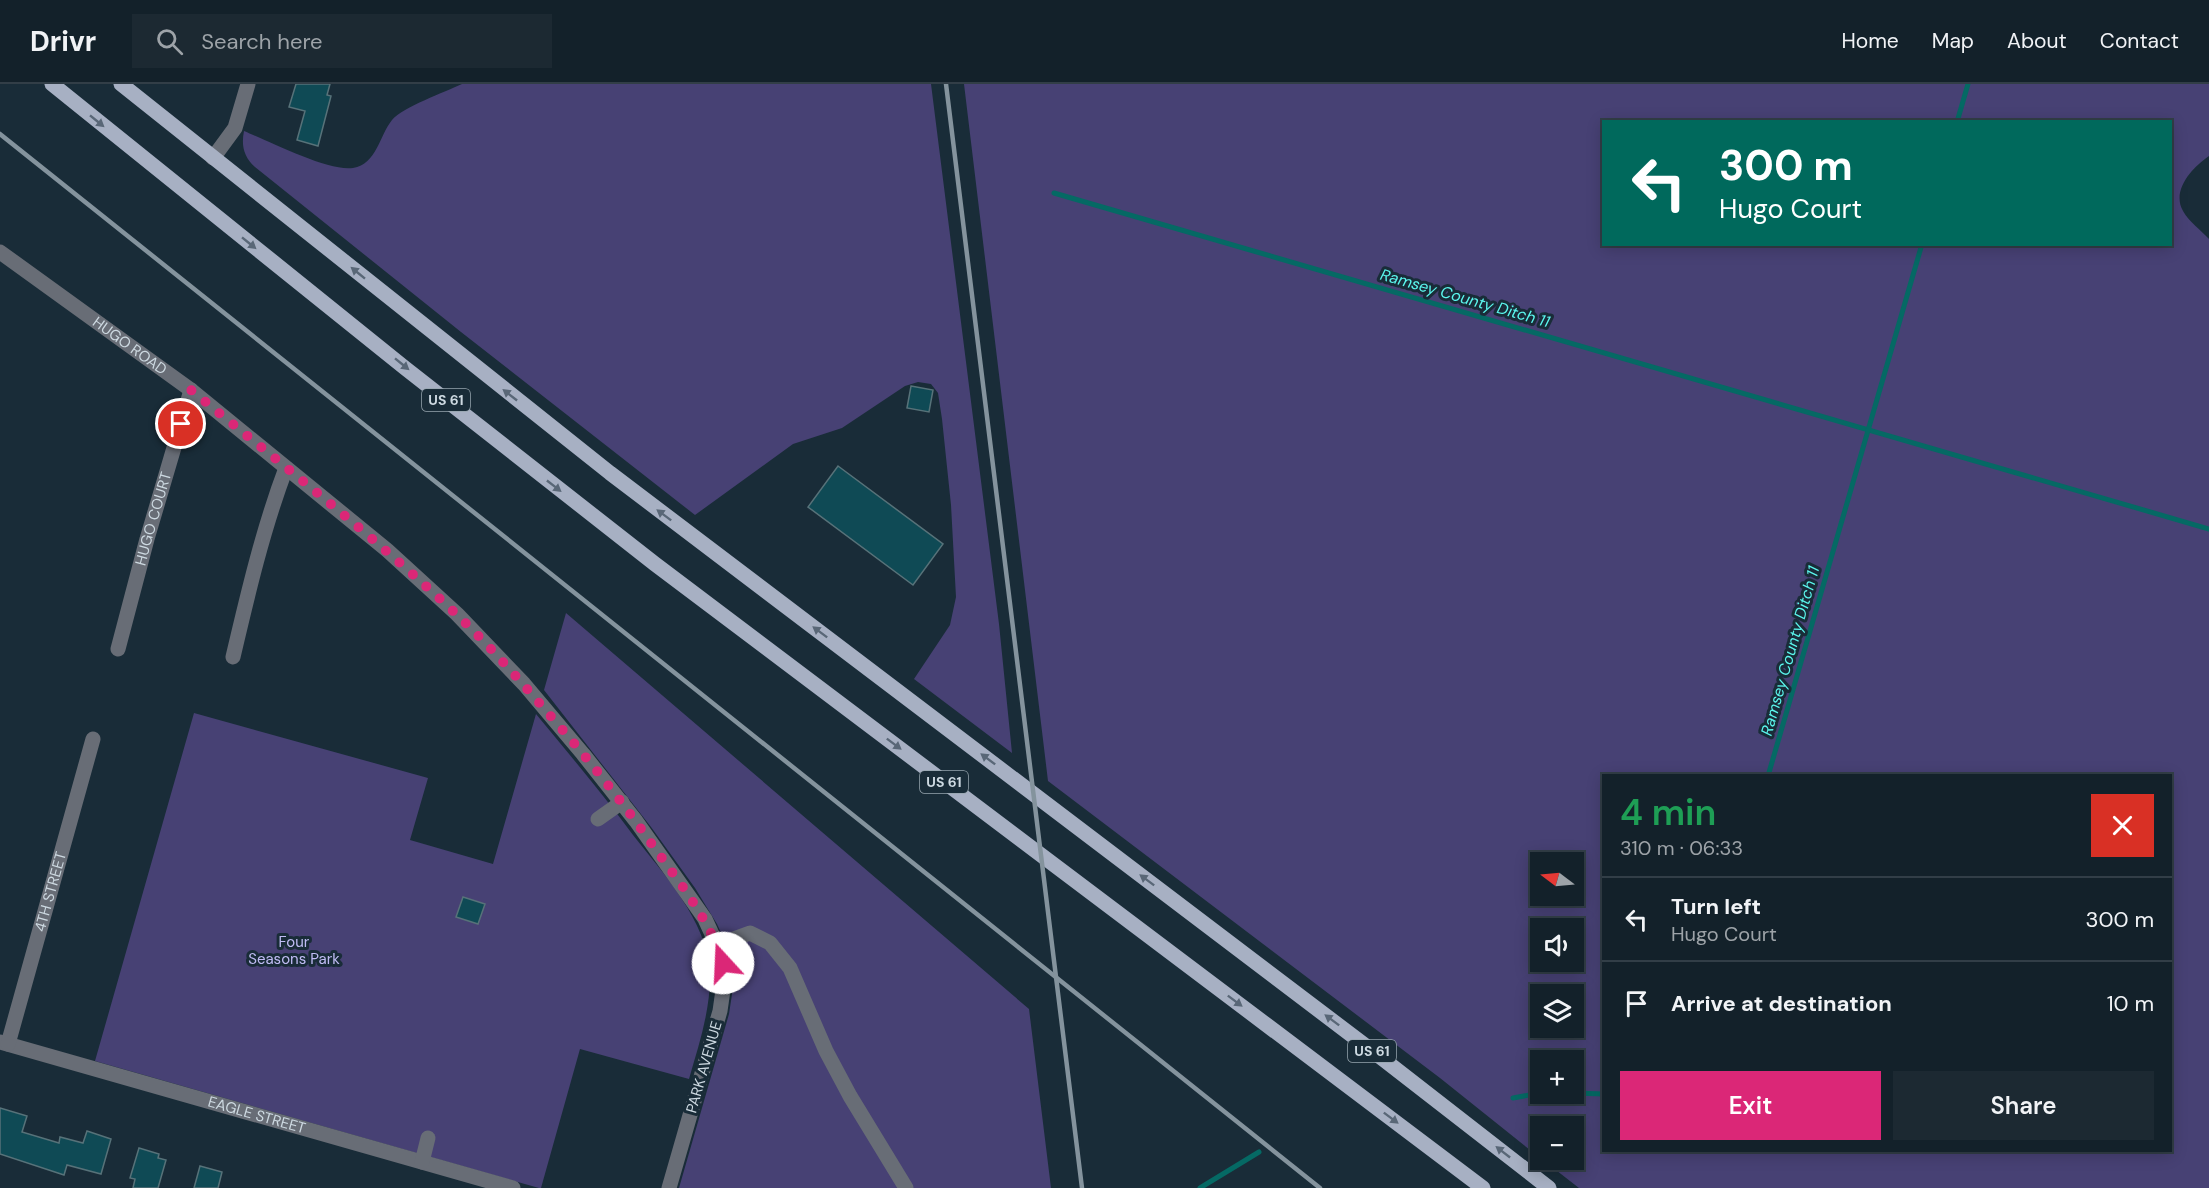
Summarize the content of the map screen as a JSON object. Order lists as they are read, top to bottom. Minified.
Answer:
{"streets":{"main road":["US 61"],"street":["HUGO ROAD","HUGO COURT","4TH STREET","PARK AVENUE","EAGLE STREET"]},"crossings":[["HUGO ROAD","HUGO COURT"],["HUGO ROAD","PARK AVENUE"],["4TH STREET","EAGLE STREET"]],"water":["Ramsey County Ditch 11"],"parks":["Four Seasons Park"],"north":"left","page":{"header":"Drivr","search":"Search here","nav":["Home","Map","About","Contact"],"turn":["300 m","Hugo Court"],"heading":["4 min","310 m · 06:33"],"map_buttons":["+","−"],"list":[{"name":"Turn left","note":"Hugo Court","value":"300 m"},{"name":"Arrive at destination","value":"10 m"}],"buttons":["Exit","Share"]}}
